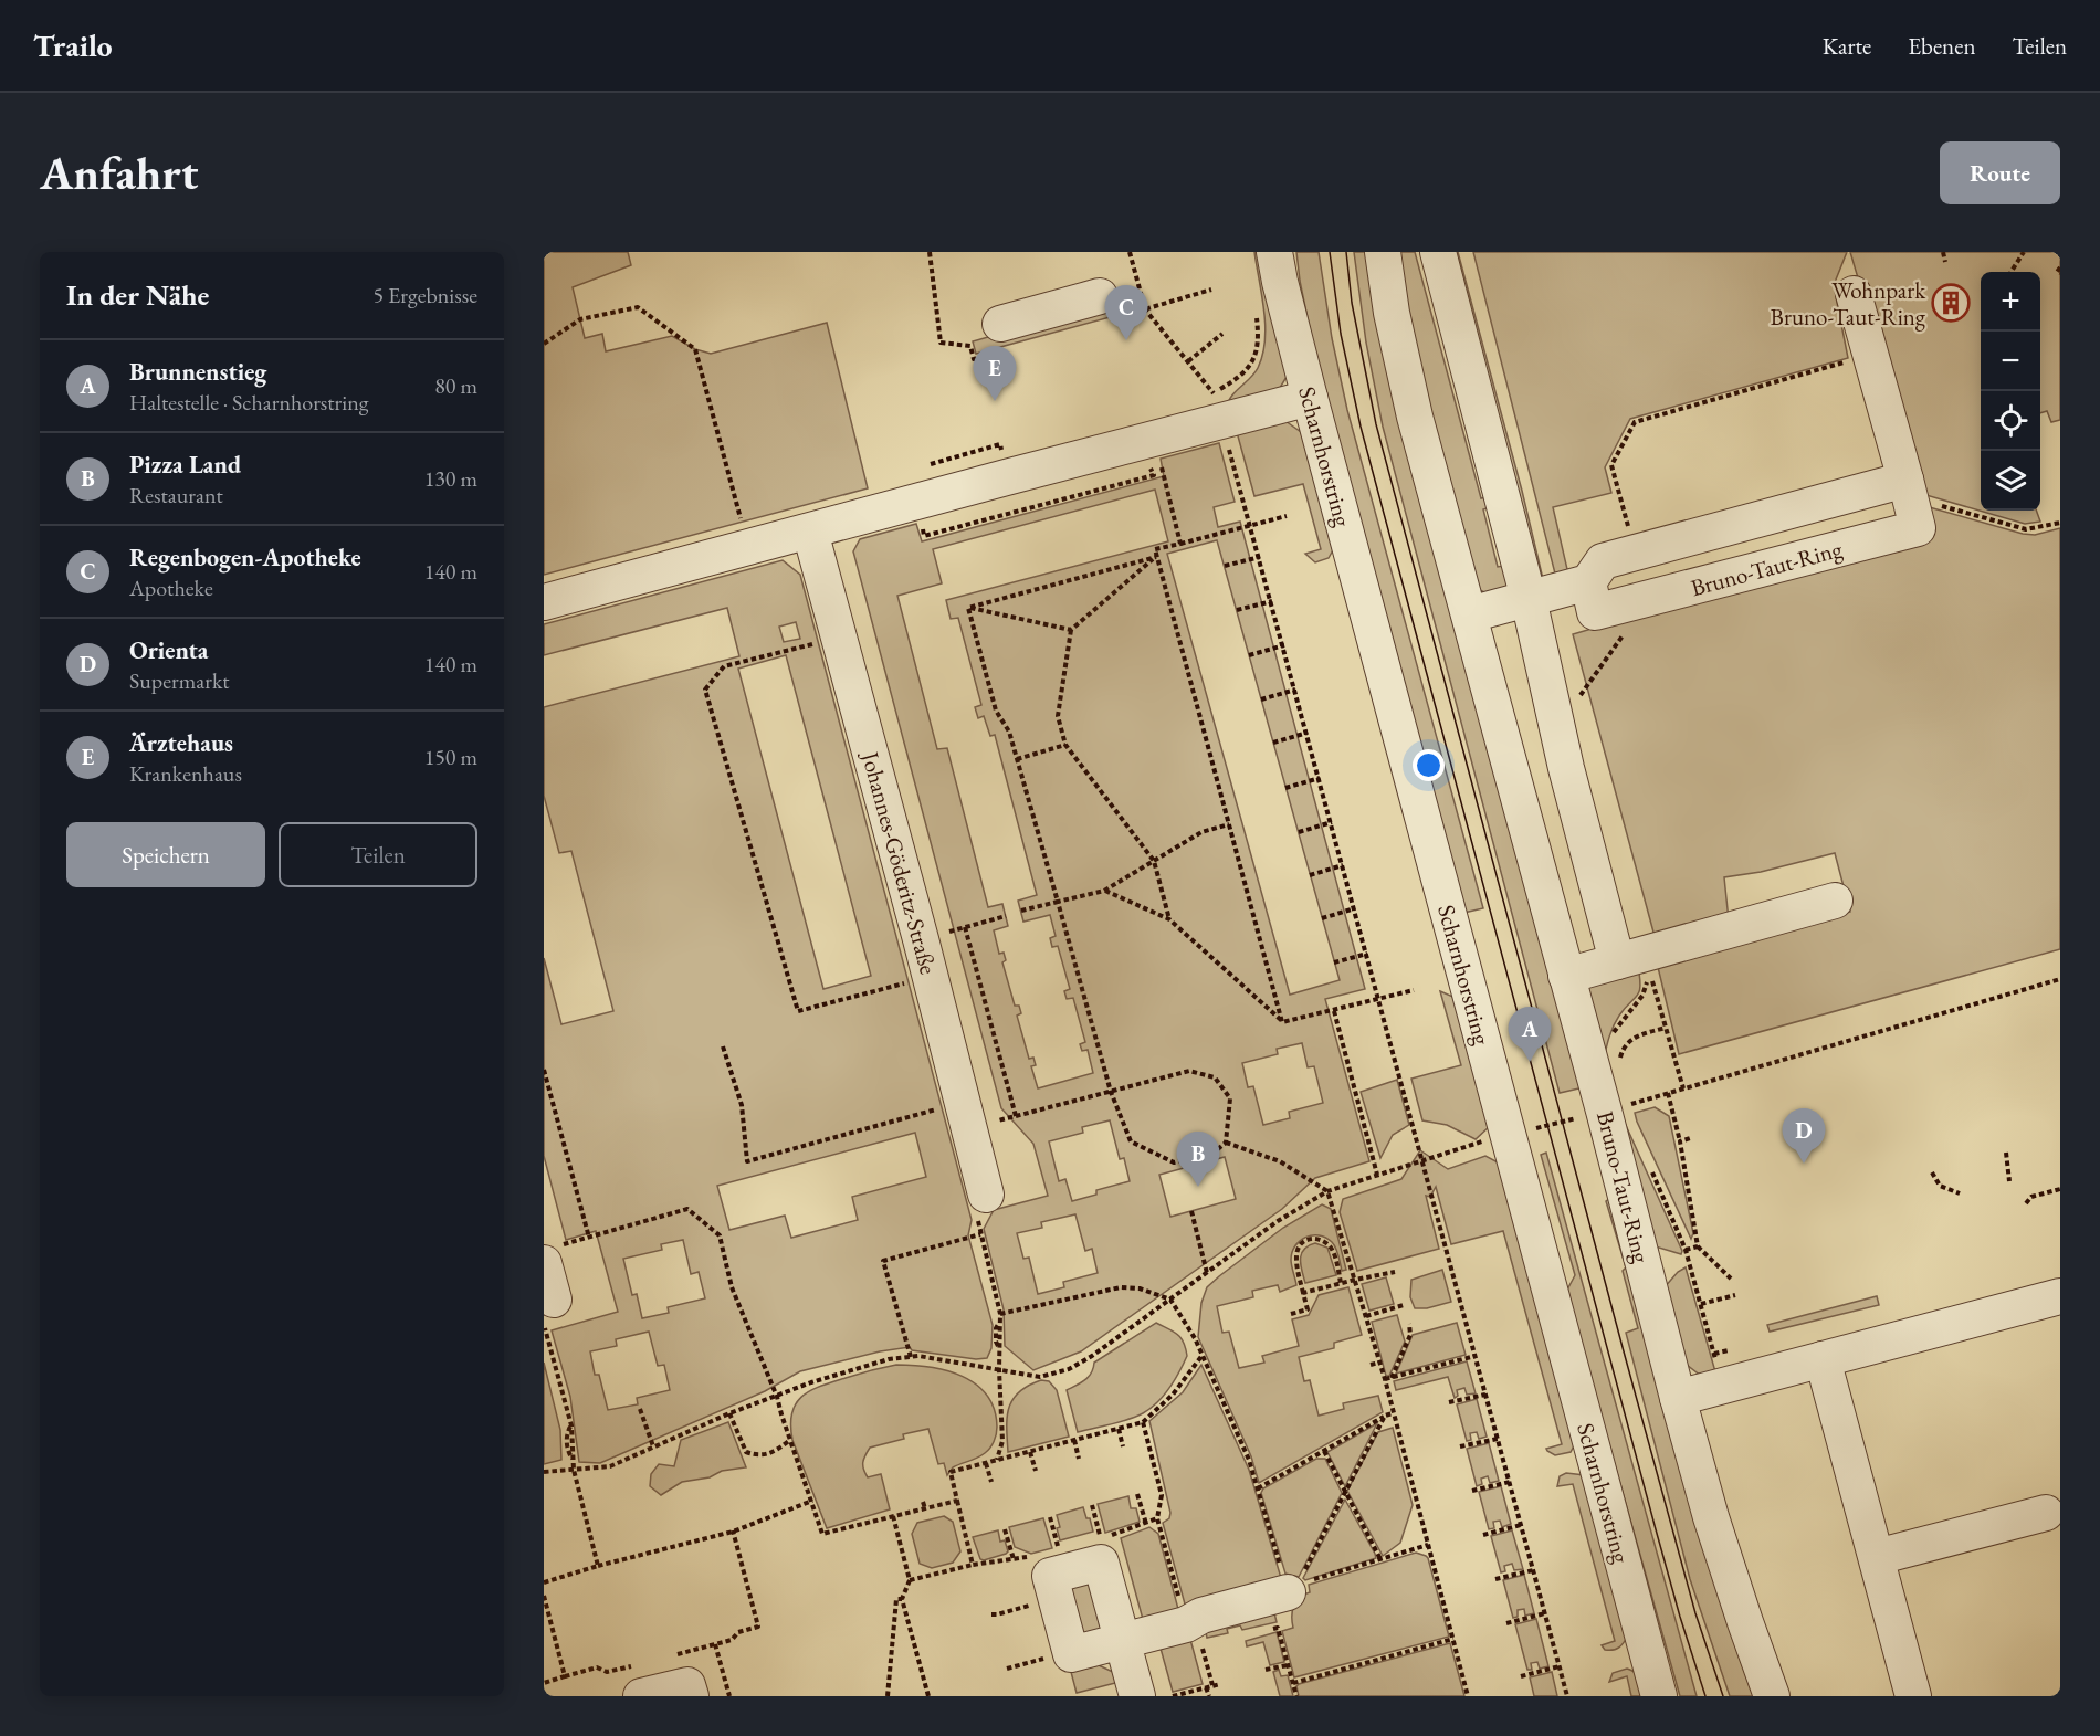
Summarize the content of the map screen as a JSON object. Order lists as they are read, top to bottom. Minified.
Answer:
{"streets":{"street":["Scharnhorstring","Bruno-Taut-Ring","Johannes-Göderitz-Straße"]},"places":{"building":["Wohnpark Bruno-Taut-Ring"]},"page":{"header":"Trailo","nav":["Karte","Ebenen","Teilen"],"buttons":["Route",["Speichern","Teilen"]],"title":"Anfahrt","heading":["In der Nähe","5 Ergebnisse"],"map_buttons":["+","−"],"pins":["C","E","A","D","B"],"list":[{"mark":"A","name":"Brunnenstieg","note":"Haltestelle · Scharnhorstring","value":"80 m"},{"mark":"B","name":"Pizza Land","note":"Restaurant","value":"130 m"},{"mark":"C","name":"Regenbogen-Apotheke","note":"Apotheke","value":"140 m"},{"mark":"D","name":"Orienta","note":"Supermarkt","value":"140 m"},{"mark":"E","name":"Ärztehaus","note":"Krankenhaus","value":"150 m"}]}}
